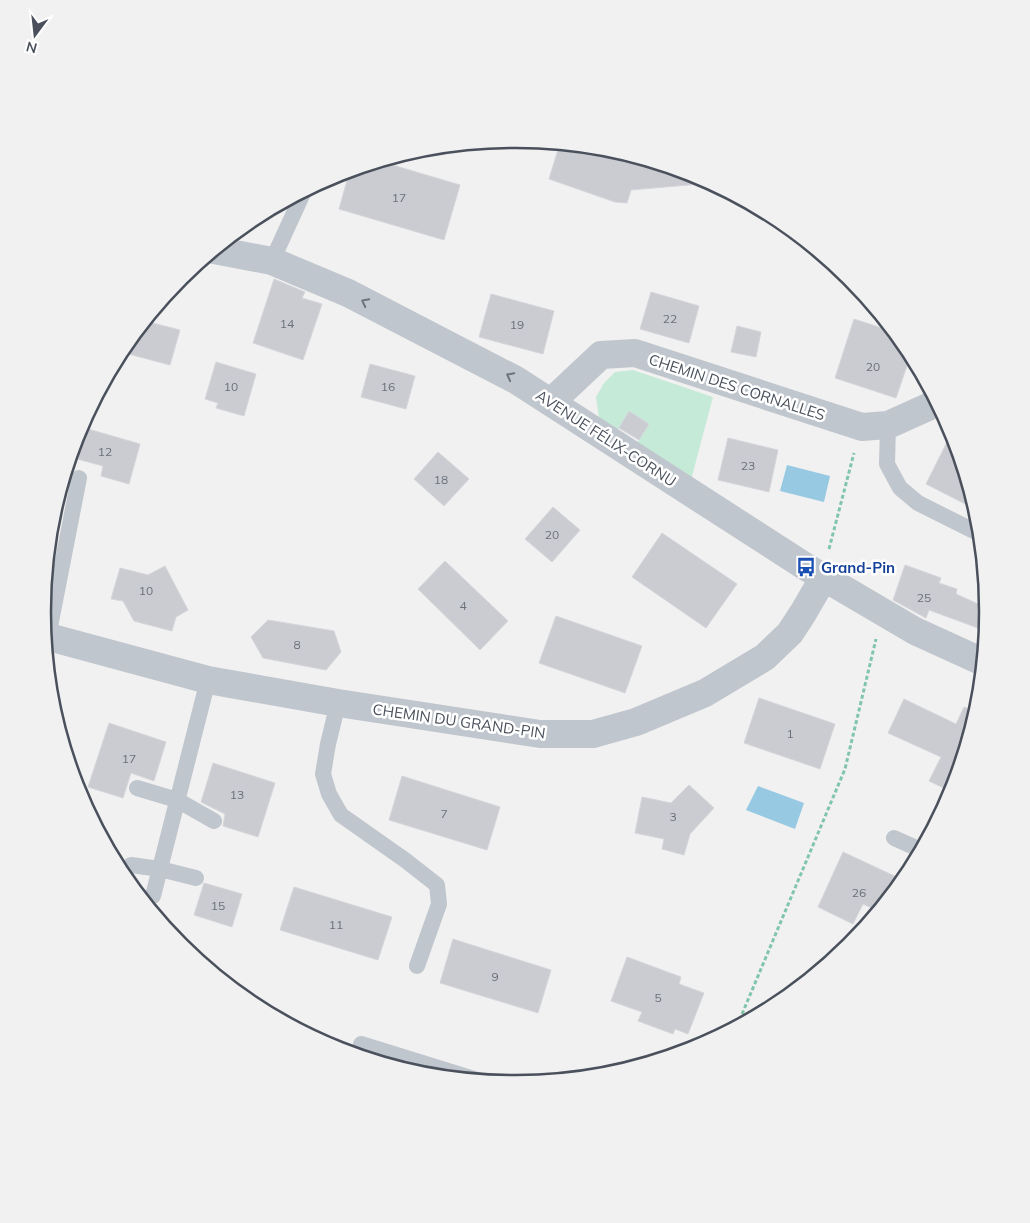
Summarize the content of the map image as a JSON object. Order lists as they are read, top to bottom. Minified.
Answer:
{"streets":{"street":["CHEMIN DES CORNALLES","AVENUE FÉLIX-CORNU","CHEMIN DU GRAND-PIN"]},"crossings":[["CHEMIN DES CORNALLES","AVENUE FÉLIX-CORNU"],["AVENUE FÉLIX-CORNU","CHEMIN DU GRAND-PIN"]],"one_way":["AVENUE FÉLIX-CORNU"],"places":{"bus stop":["Grand-Pin"]},"house_numbers":["17","22","14","19","20","10","16","12","23","18","20","10","25","4","8","1","17","13","7","3","26","15","11","9","5"],"north":"bottom"}
